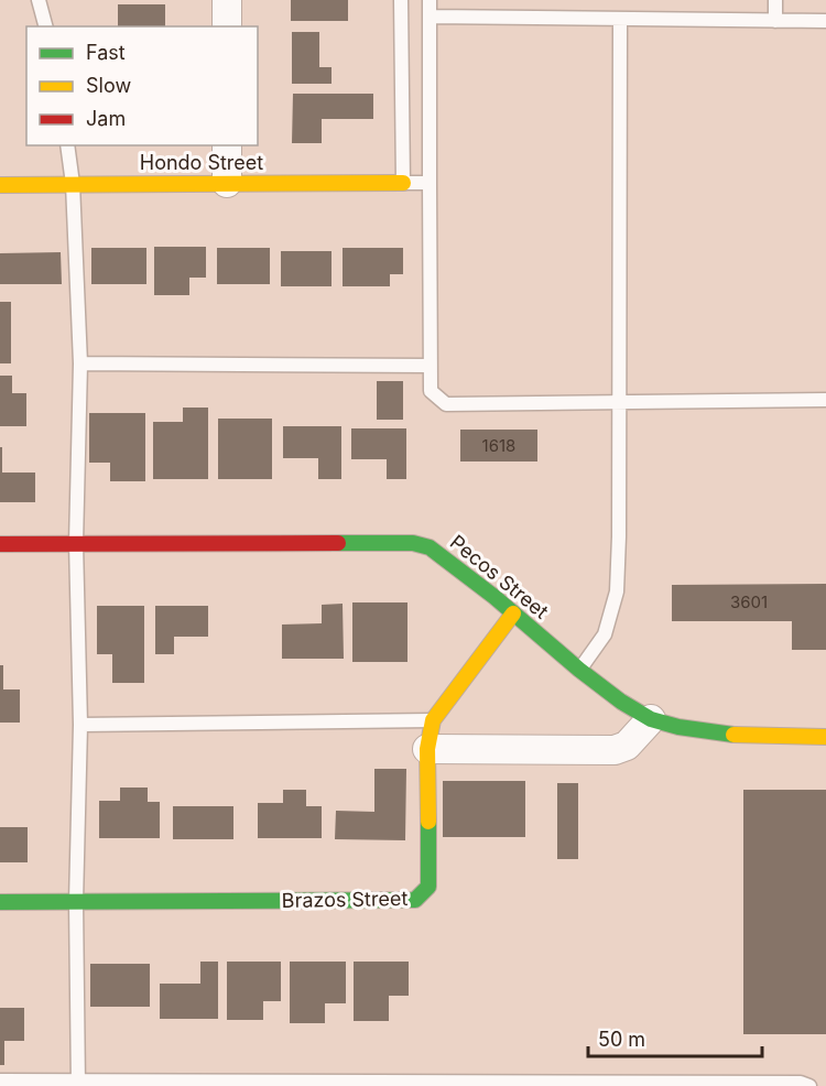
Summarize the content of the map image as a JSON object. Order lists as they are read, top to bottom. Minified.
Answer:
{"streets":{"street":["Hondo Street","Pecos Street","Brazos Street"]},"house_numbers":["1618","3601"],"legend":["Fast","Slow","Jam"],"scale_bar":"50 m"}
